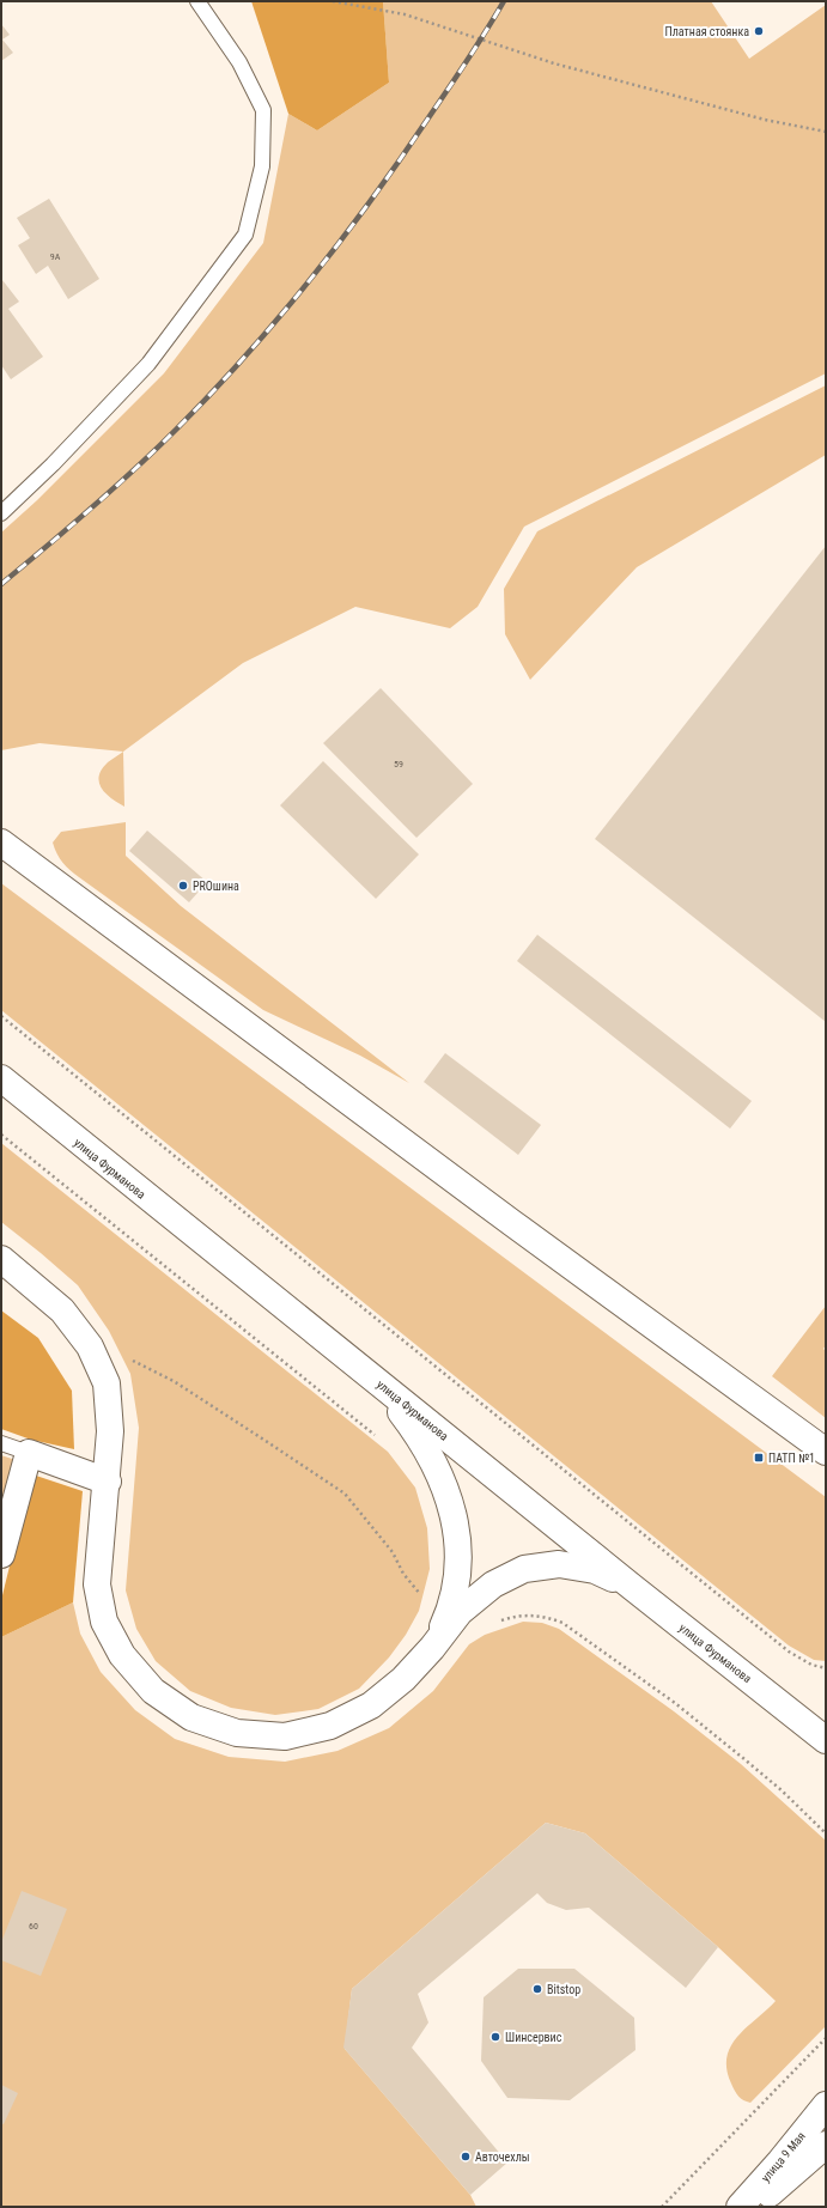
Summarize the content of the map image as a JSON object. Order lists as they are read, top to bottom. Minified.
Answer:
{"streets":{"street":["улица Фурманова","улица 9 Мая"]},"places":{"other":["Платная стоянка","PROшина","Bitstop","Шинсервис","Авточехлы"],"transit":["ПАТП №1"]},"house_numbers":["9А","59","60"]}
